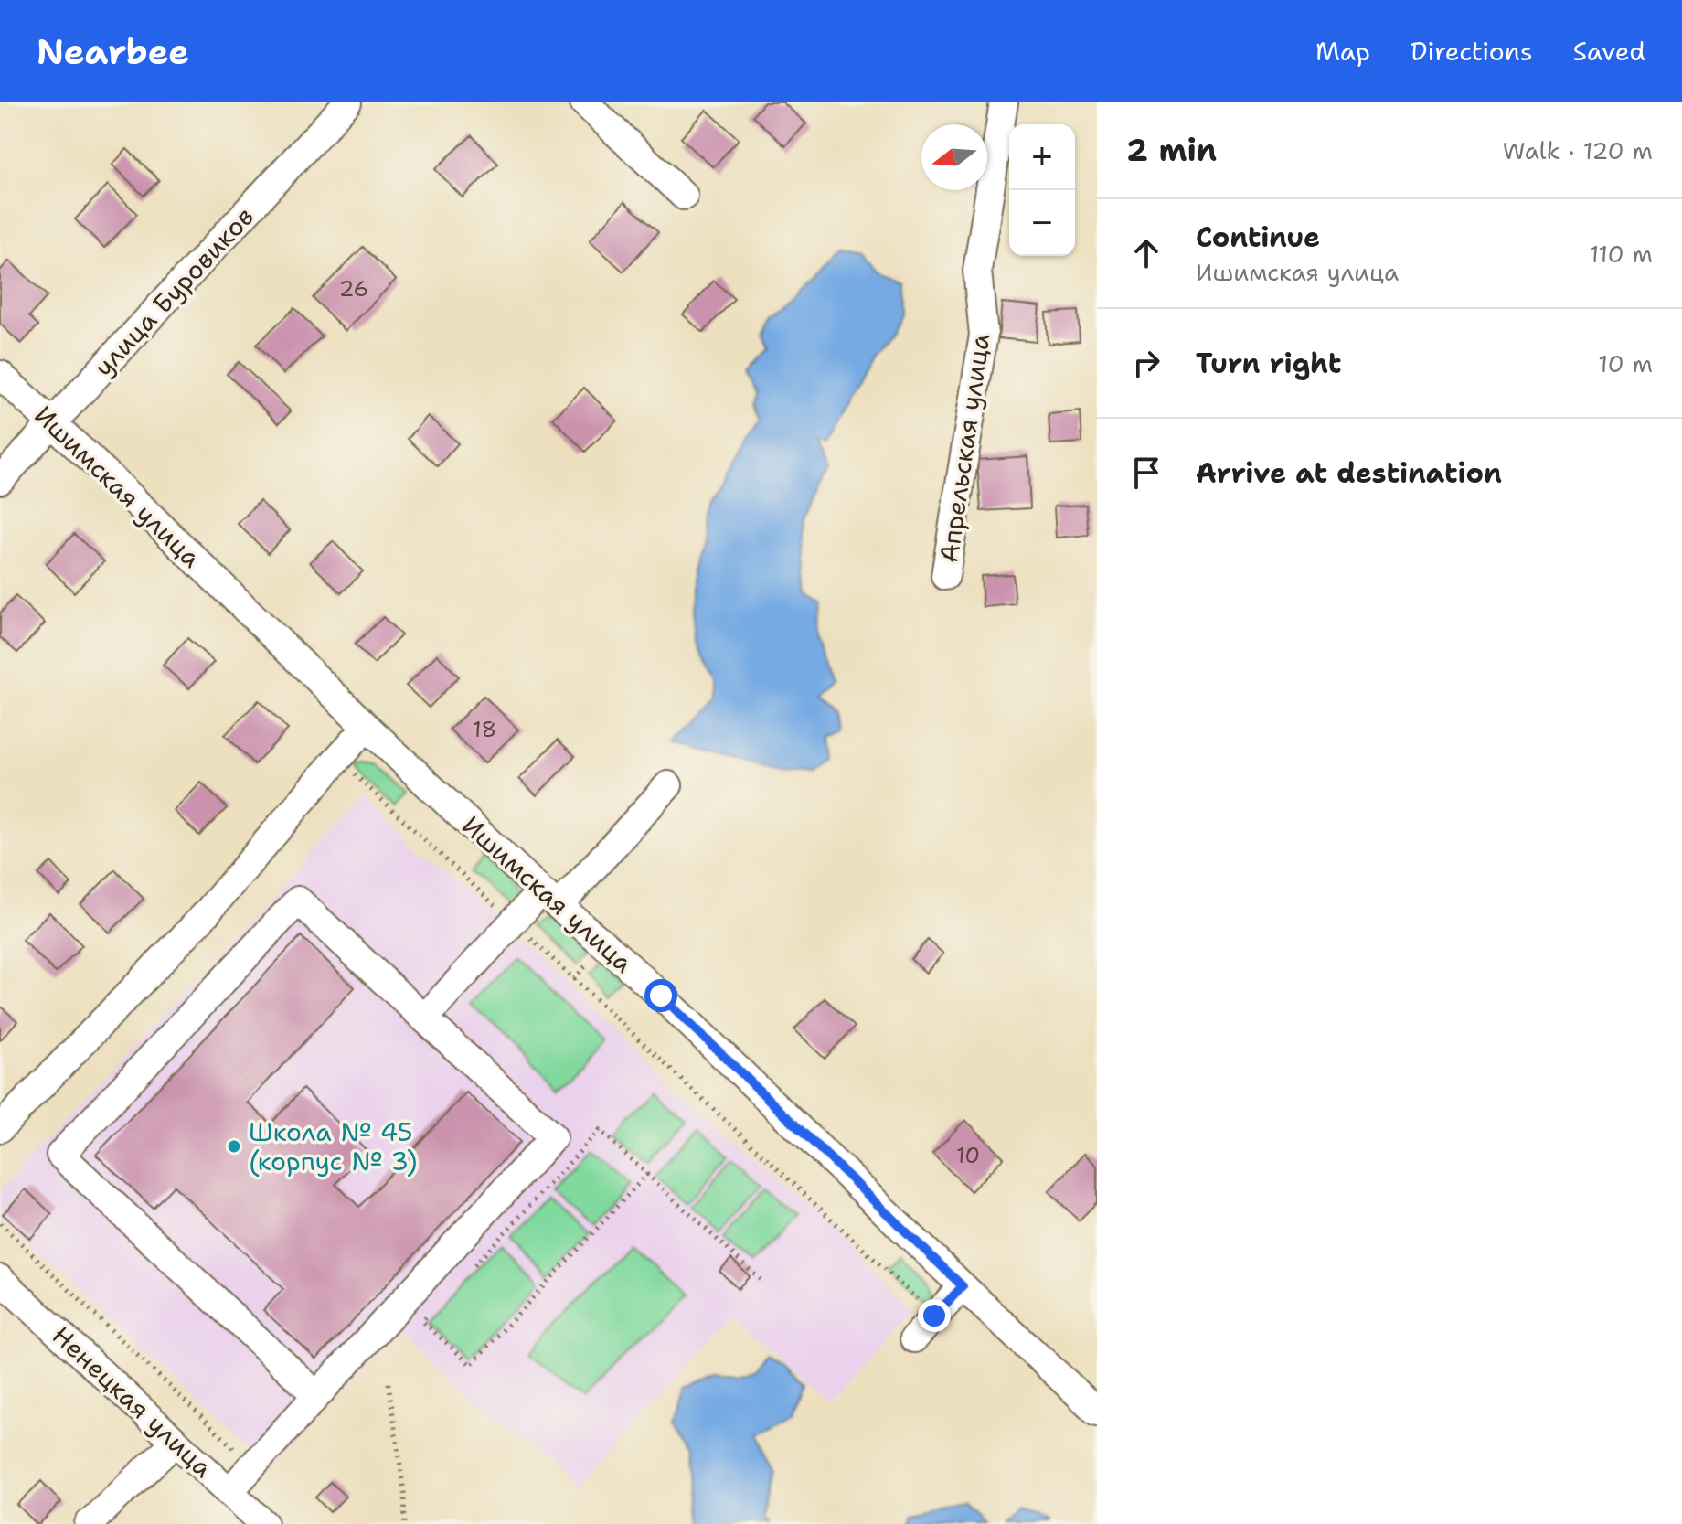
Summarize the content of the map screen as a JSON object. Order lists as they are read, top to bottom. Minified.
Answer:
{"streets":{"street":["улица Буровиков","Апрельская улица","Ишимская улица","Ненецкая улица"]},"crossings":[["улица Буровиков","Ишимская улица"]],"places":["Школа № 45 (корпус № 3)"],"house_numbers":["26","18","10"],"north":"left","page":{"header":"Nearbee","nav":["Map","Directions","Saved"],"heading":["2 min","Walk · 120 m"],"map_buttons":["+","−"],"list":[["Continue","Ишимская улица","110 m"],["Turn right","10 m"],"Arrive at destination"]}}
